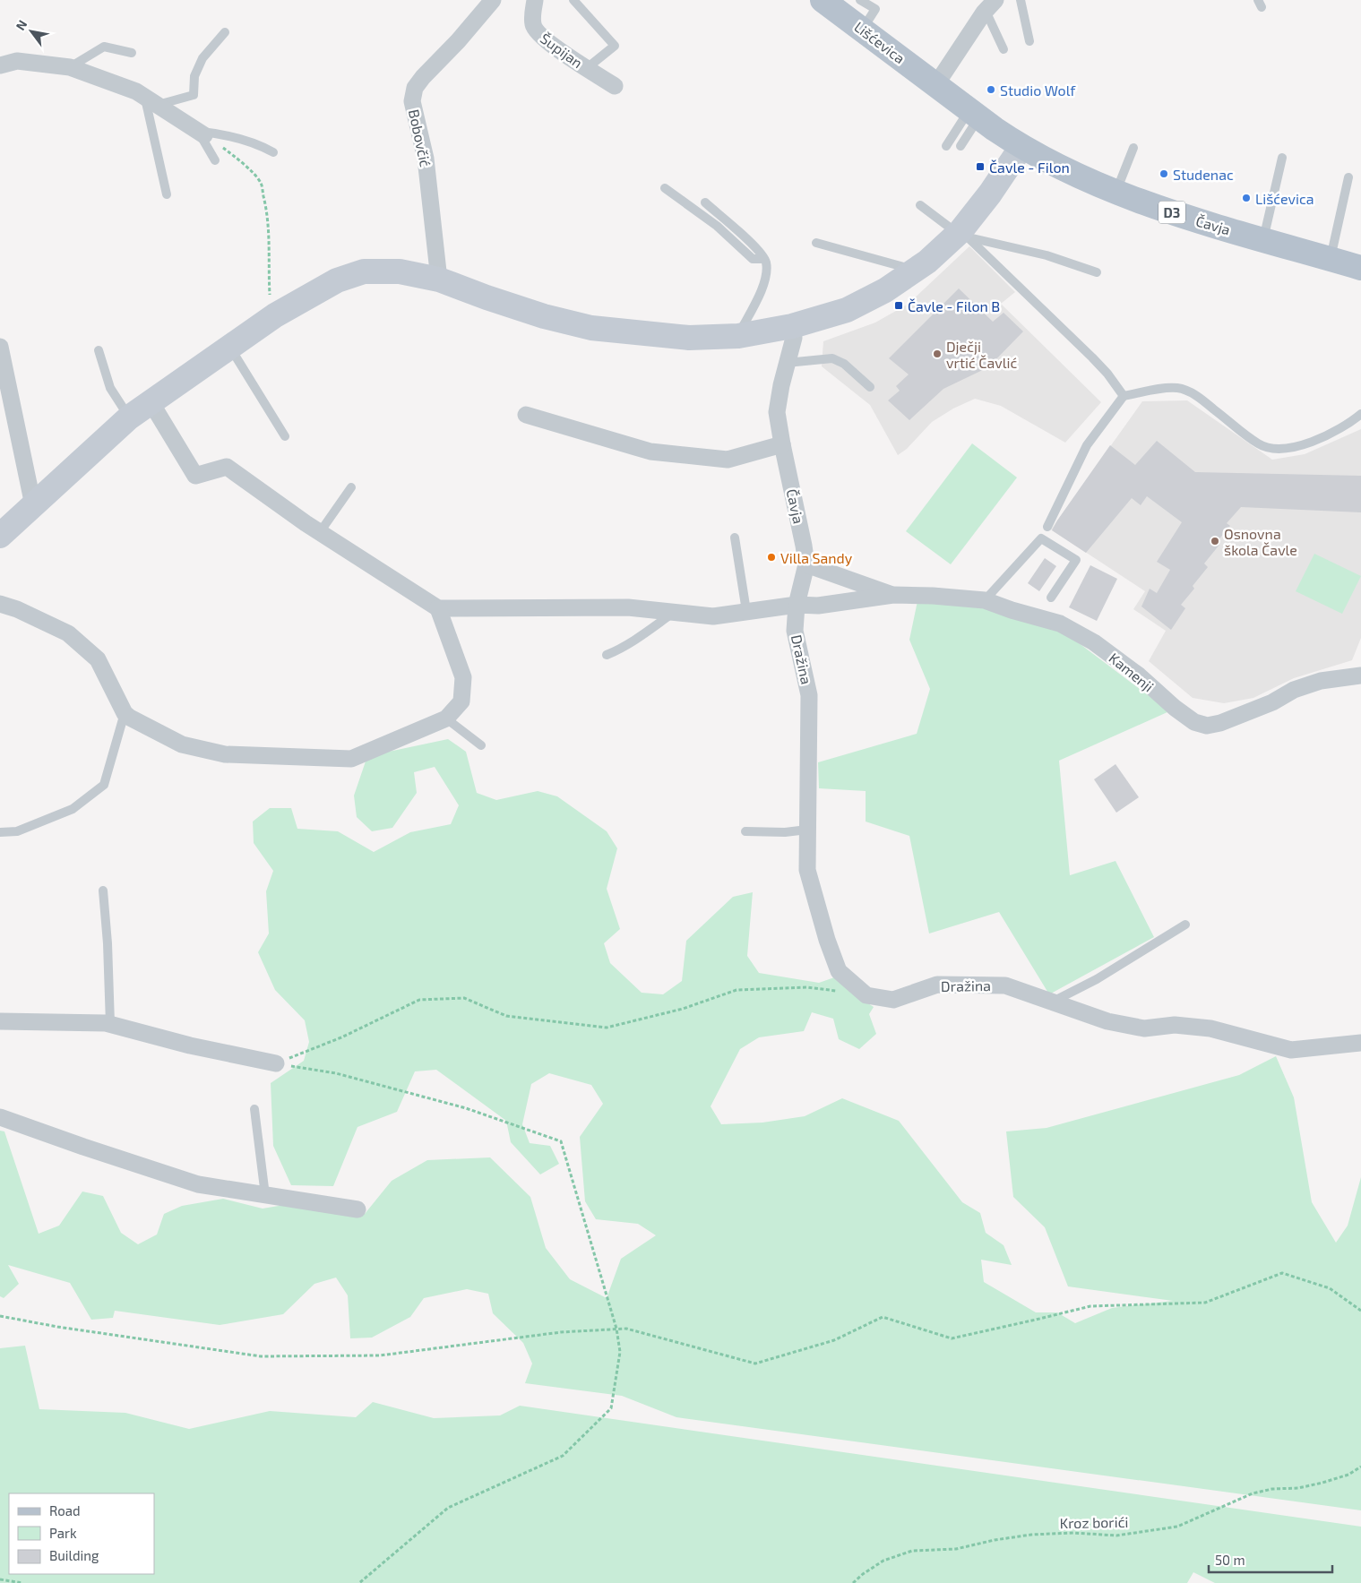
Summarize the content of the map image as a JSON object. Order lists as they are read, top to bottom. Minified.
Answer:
{"streets":{"main road":["Lišćevica","D3","Čavja"],"street":["Šupijan","Bobovčić","Dražina","Kamenji"],"path":["Kroz borići"]},"crossings":[["Lišćevica","Čavja"],["Čavja","Dražina"],["Čavja","Kamenji"],["Dražina","Kamenji"]],"places":{"other":["Studio Wolf","Studenac","Lišćevica","Dječji vrtić Čavlić","Osnovna škola Čavle","Villa Sandy"],"transit":["Čavle - Filon","Čavle - Filon B"]},"legend":["Road","Park","Building"],"scale_bar":"50 m","north":"top left"}
